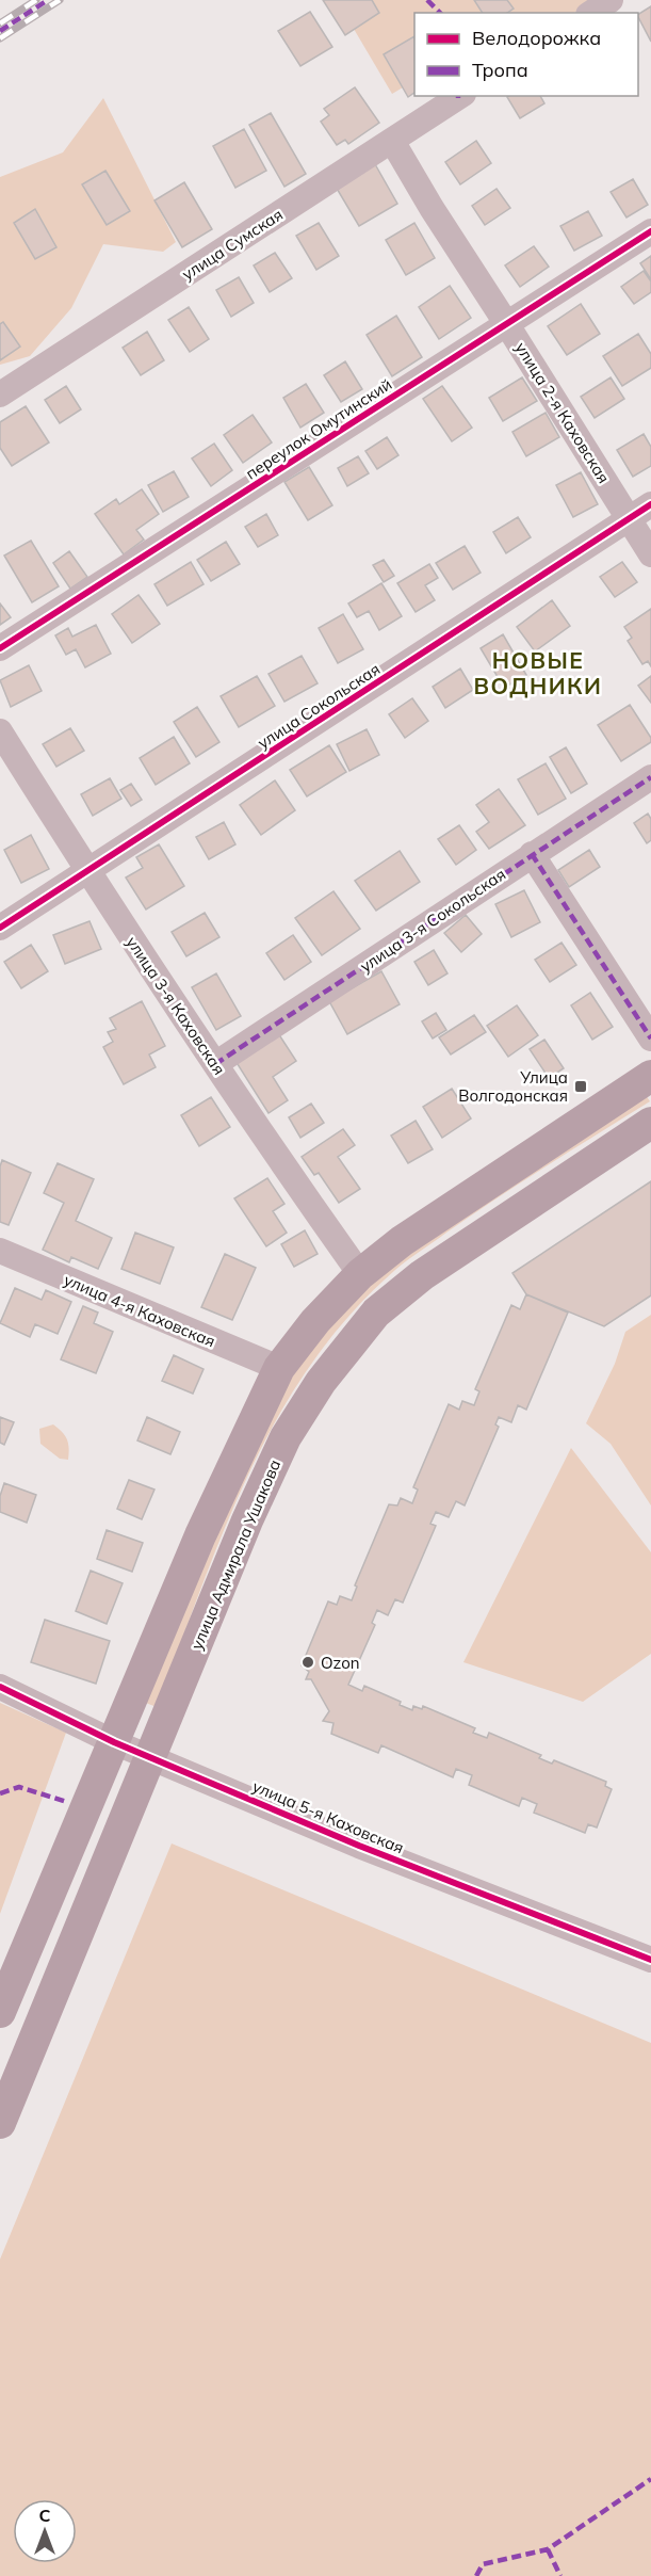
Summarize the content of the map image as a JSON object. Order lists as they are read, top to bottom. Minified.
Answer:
{"streets":{"main road":["улица Адмирала Ушакова"],"street":["улица Сумская","улица 2-я Каховская","переулок Омутинский","улица Сокольская","улица 3-я Сокольская","улица 3-я Каховская","улица 4-я Каховская","улица 5-я Каховская"]},"crossings":[["улица Сумская","улица 2-я Каховская"],["улица 2-я Каховская","переулок Омутинский"],["улица 2-я Каховская","улица Сокольская"],["улица Сокольская","улица 3-я Каховская"],["улица 3-я Сокольская","улица 3-я Каховская"],["улица Адмирала Ушакова","улица 5-я Каховская"]],"districts":["НОВЫЕ ВОДНИКИ"],"places":{"transit":["Улица Волгодонская"],"other":["Ozon"]},"legend":["Велодорожка","Тропа"],"north":"top"}
